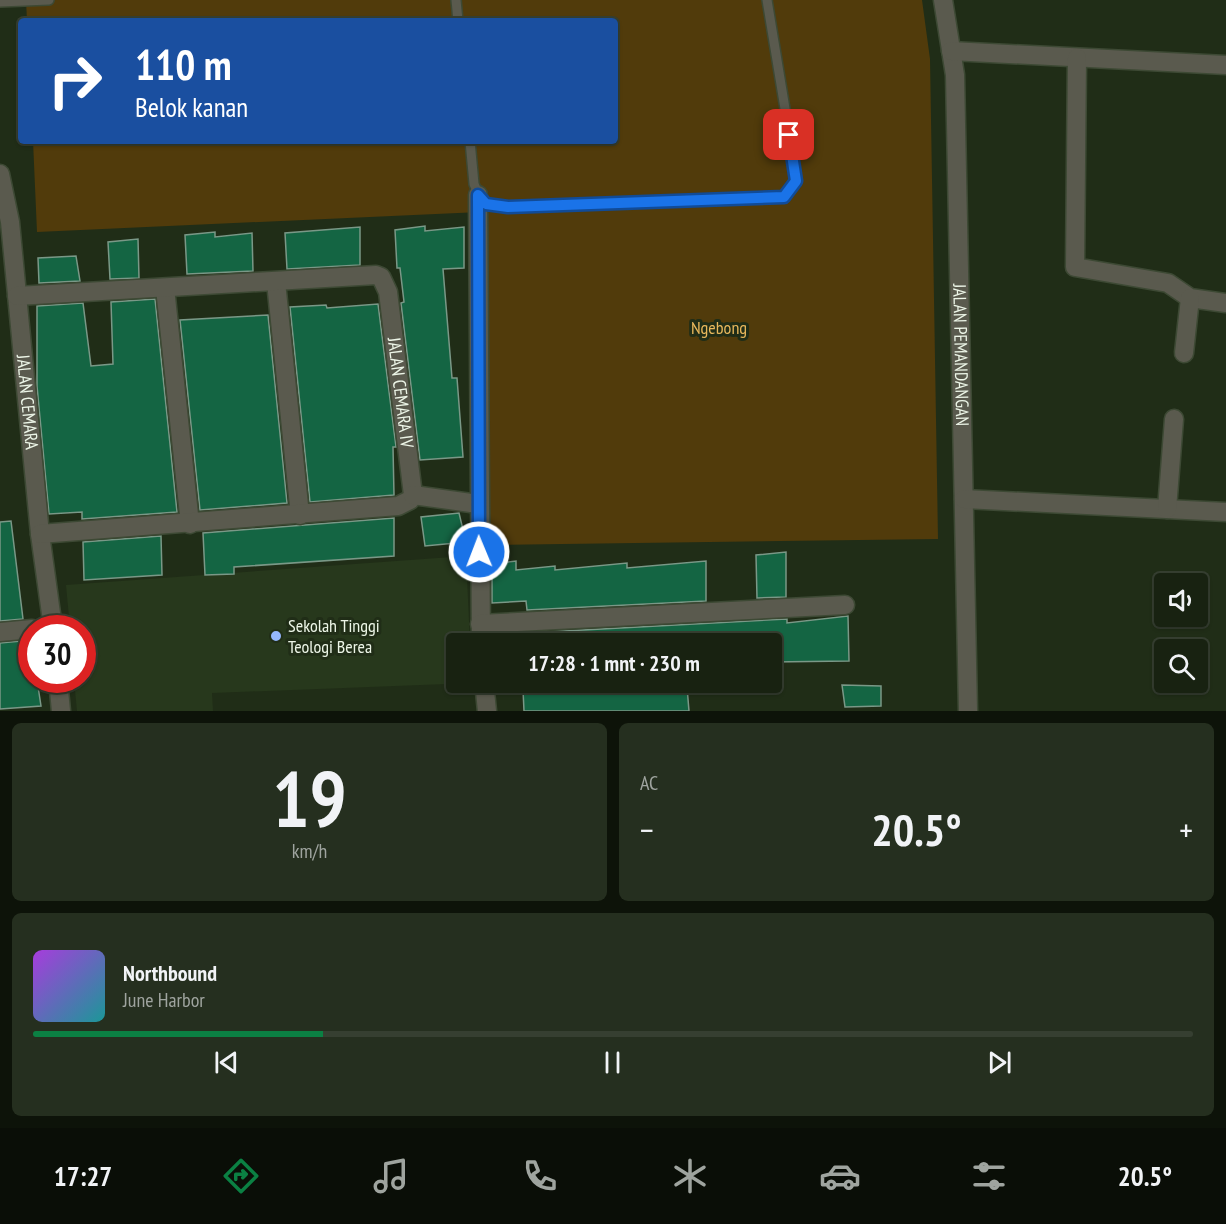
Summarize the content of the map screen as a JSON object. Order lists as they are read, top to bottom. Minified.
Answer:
{"streets":{"street":["JALAN PEMANDANGAN","JALAN CEMARA IV","JALAN CEMARA"]},"crossings":[["JALAN CEMARA IV","JALAN CEMARA"]],"parks":["Ngebong"],"places":["Sekolah Tinggi Teologi Berea"],"page":{"turn":["110 m","Belok kanan"],"limit":"30","trip":"17:28 · 1 mnt · 230 m","tile":[["19","km/h"],"AC"],"heat":["−","20.5°","+"],"song":["Northbound","June Harbor"],"tabs":["17:27","20.5°"]}}
